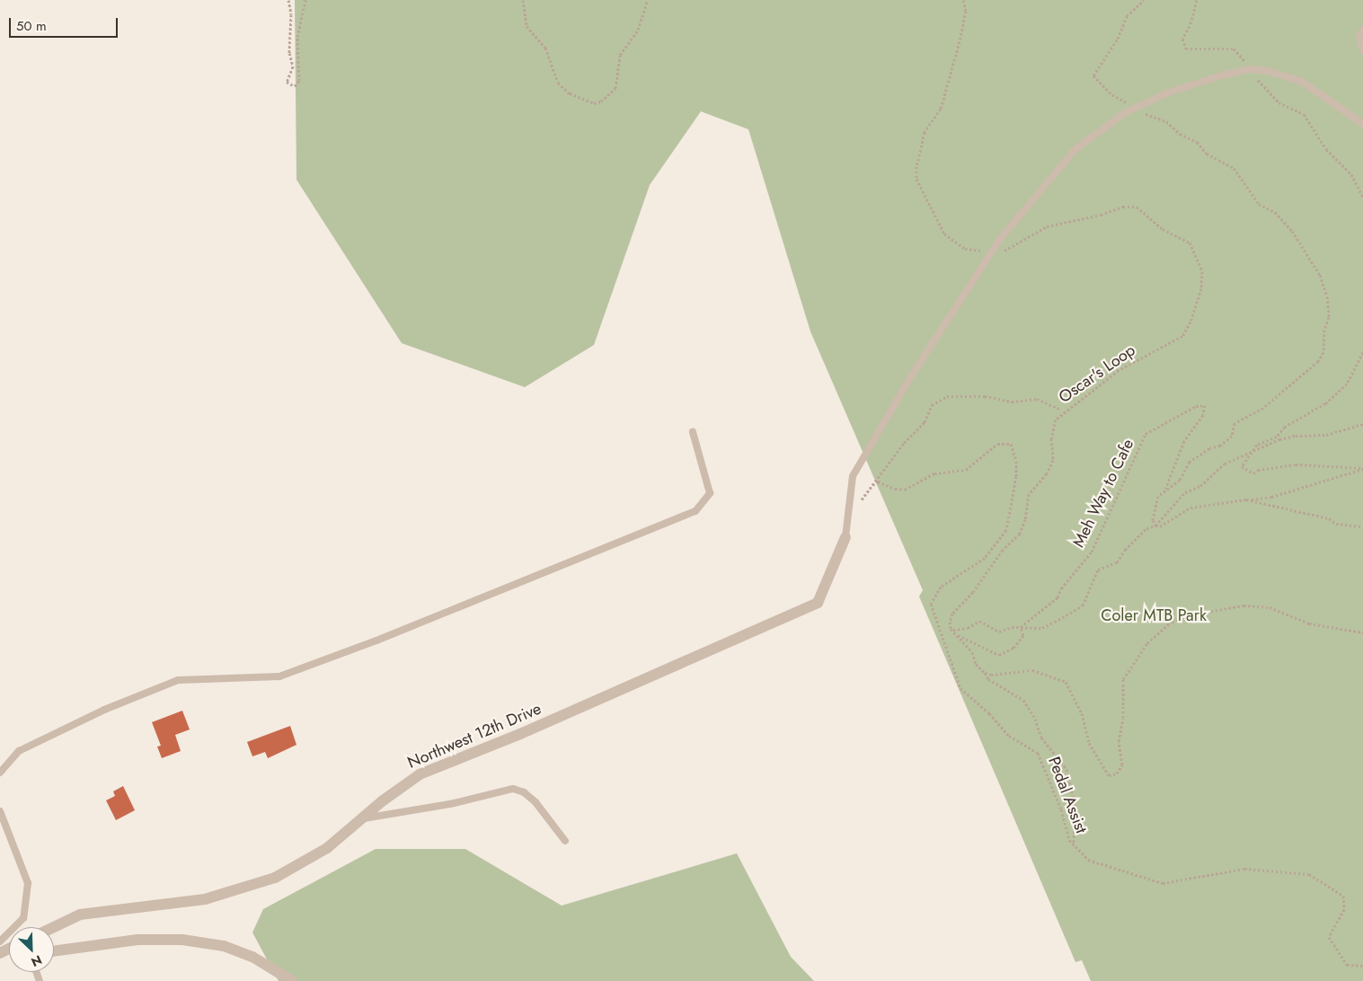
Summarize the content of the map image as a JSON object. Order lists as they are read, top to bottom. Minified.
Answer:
{"streets":{"street":["Northwest 12th Drive"],"path":["Oscar's Loop","Meh Way to Cafe","Pedal Assist"]},"parks":["Coler MTB Park"],"scale_bar":"50 m","north":"bottom right"}
